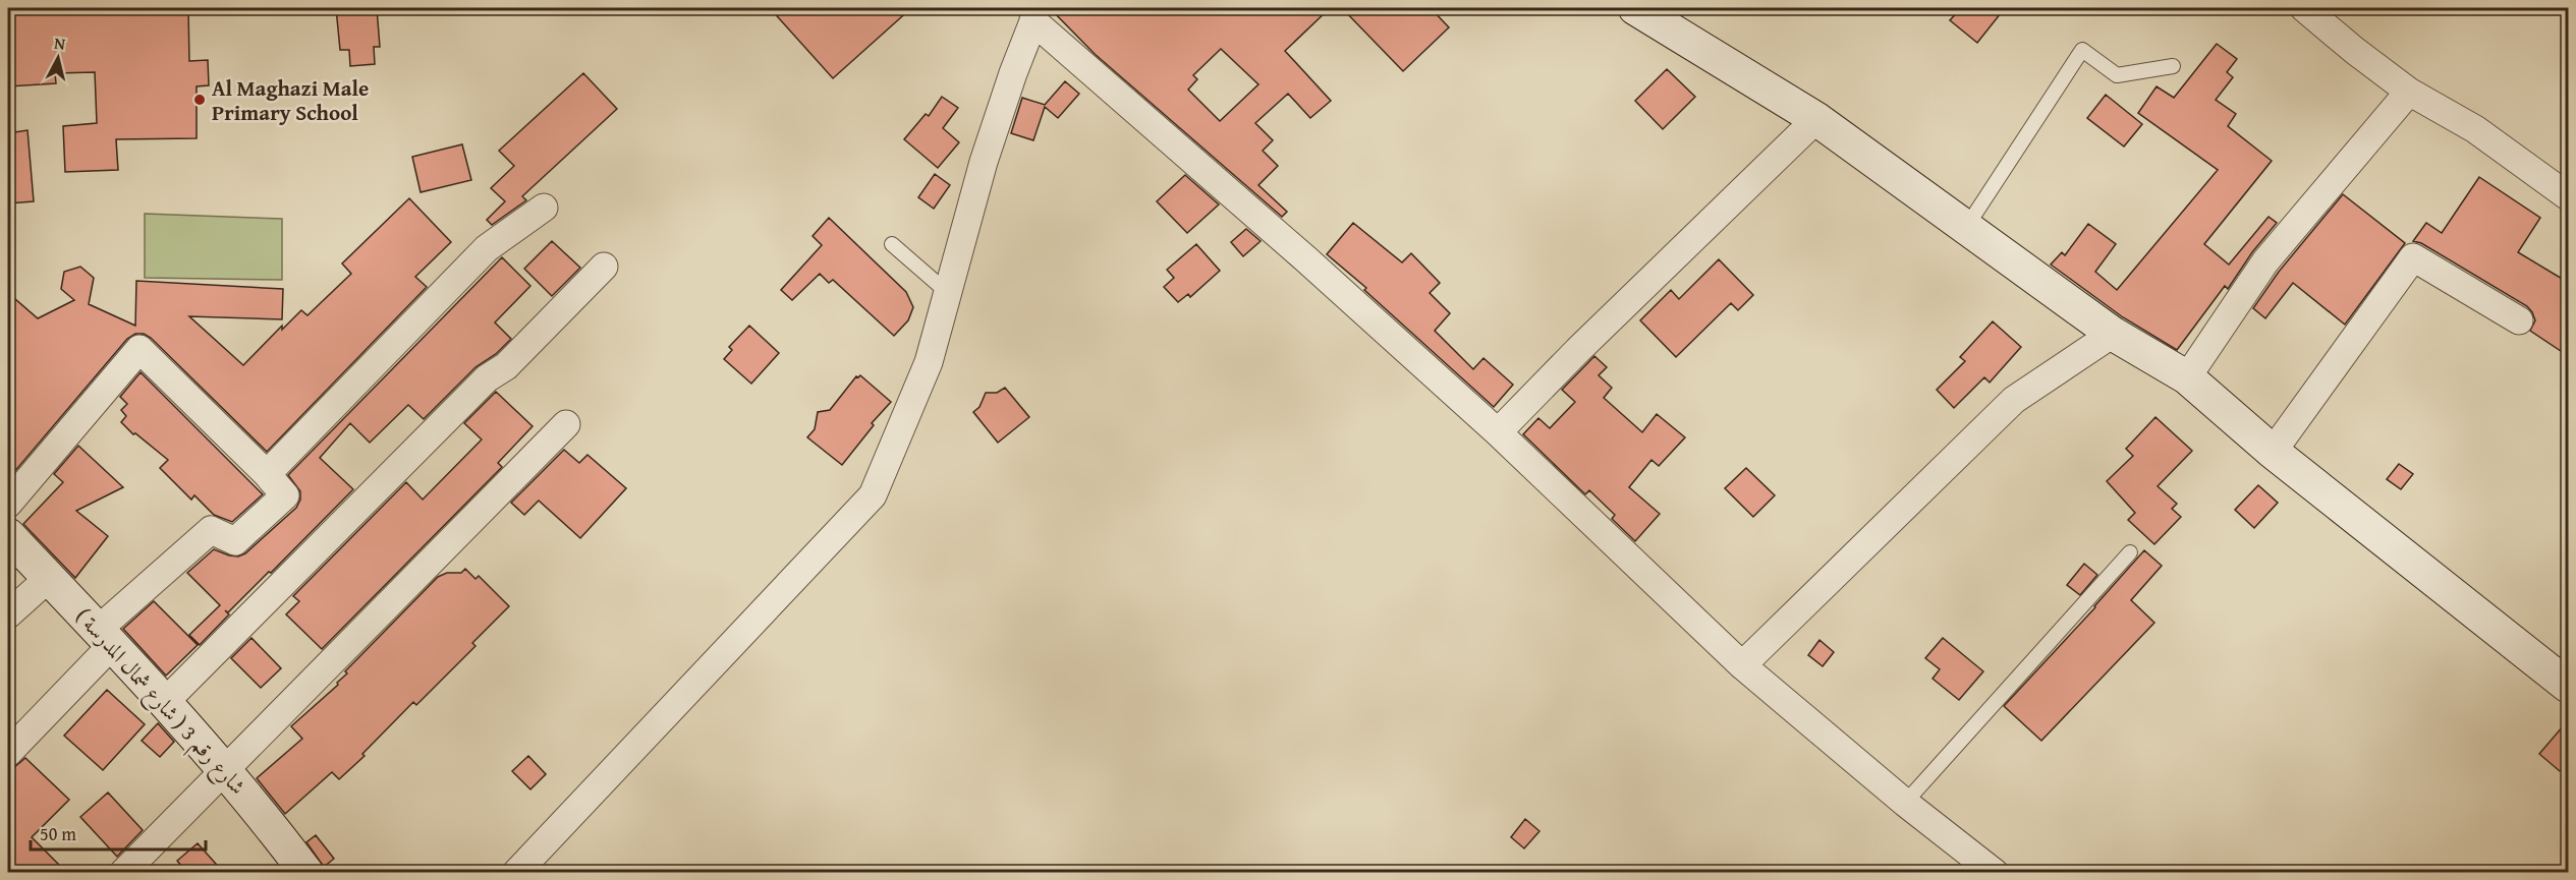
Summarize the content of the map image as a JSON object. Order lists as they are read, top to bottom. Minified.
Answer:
{"streets":{"street":["شارع رقم 3 ( شارع شمال المدرسة )"]},"places":["Al Maghazi Male Primary School"],"scale_bar":"50 m","north":"top"}
